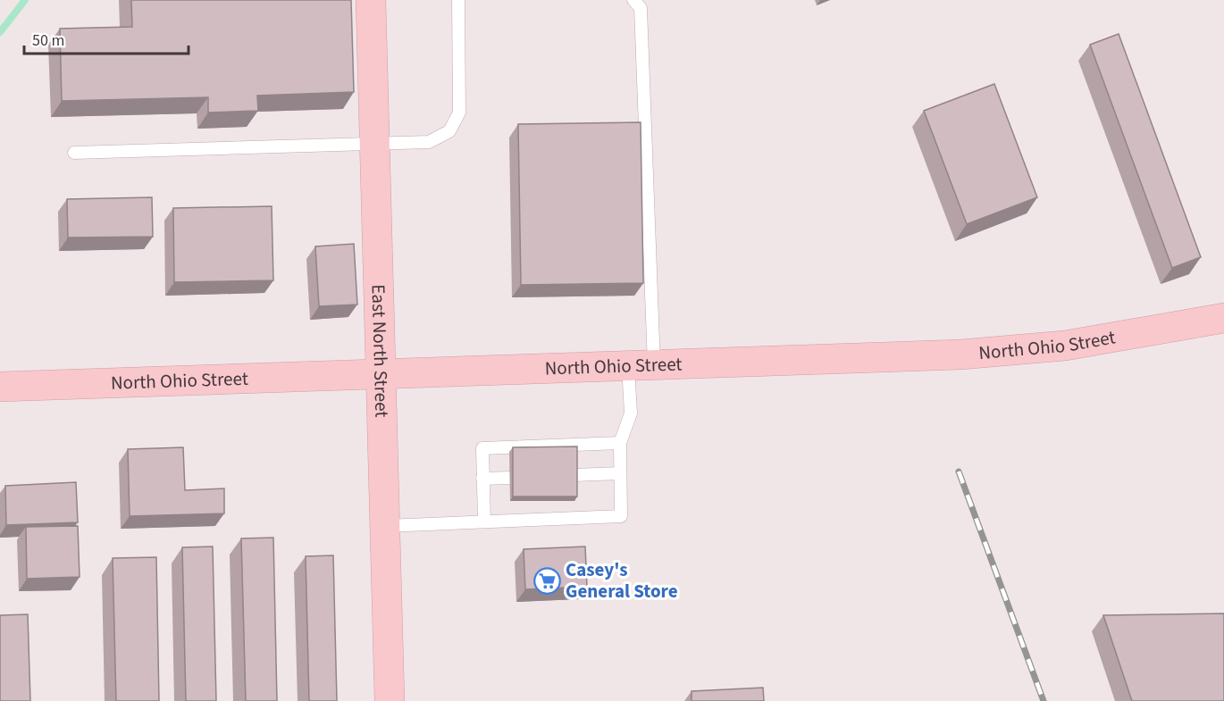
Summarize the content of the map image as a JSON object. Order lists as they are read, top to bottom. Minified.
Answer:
{"streets":{"main road":["North Ohio Street","East North Street"]},"crossings":[["North Ohio Street","East North Street"]],"places":{"supermarket":["Casey's General Store"]},"scale_bar":"50 m"}
